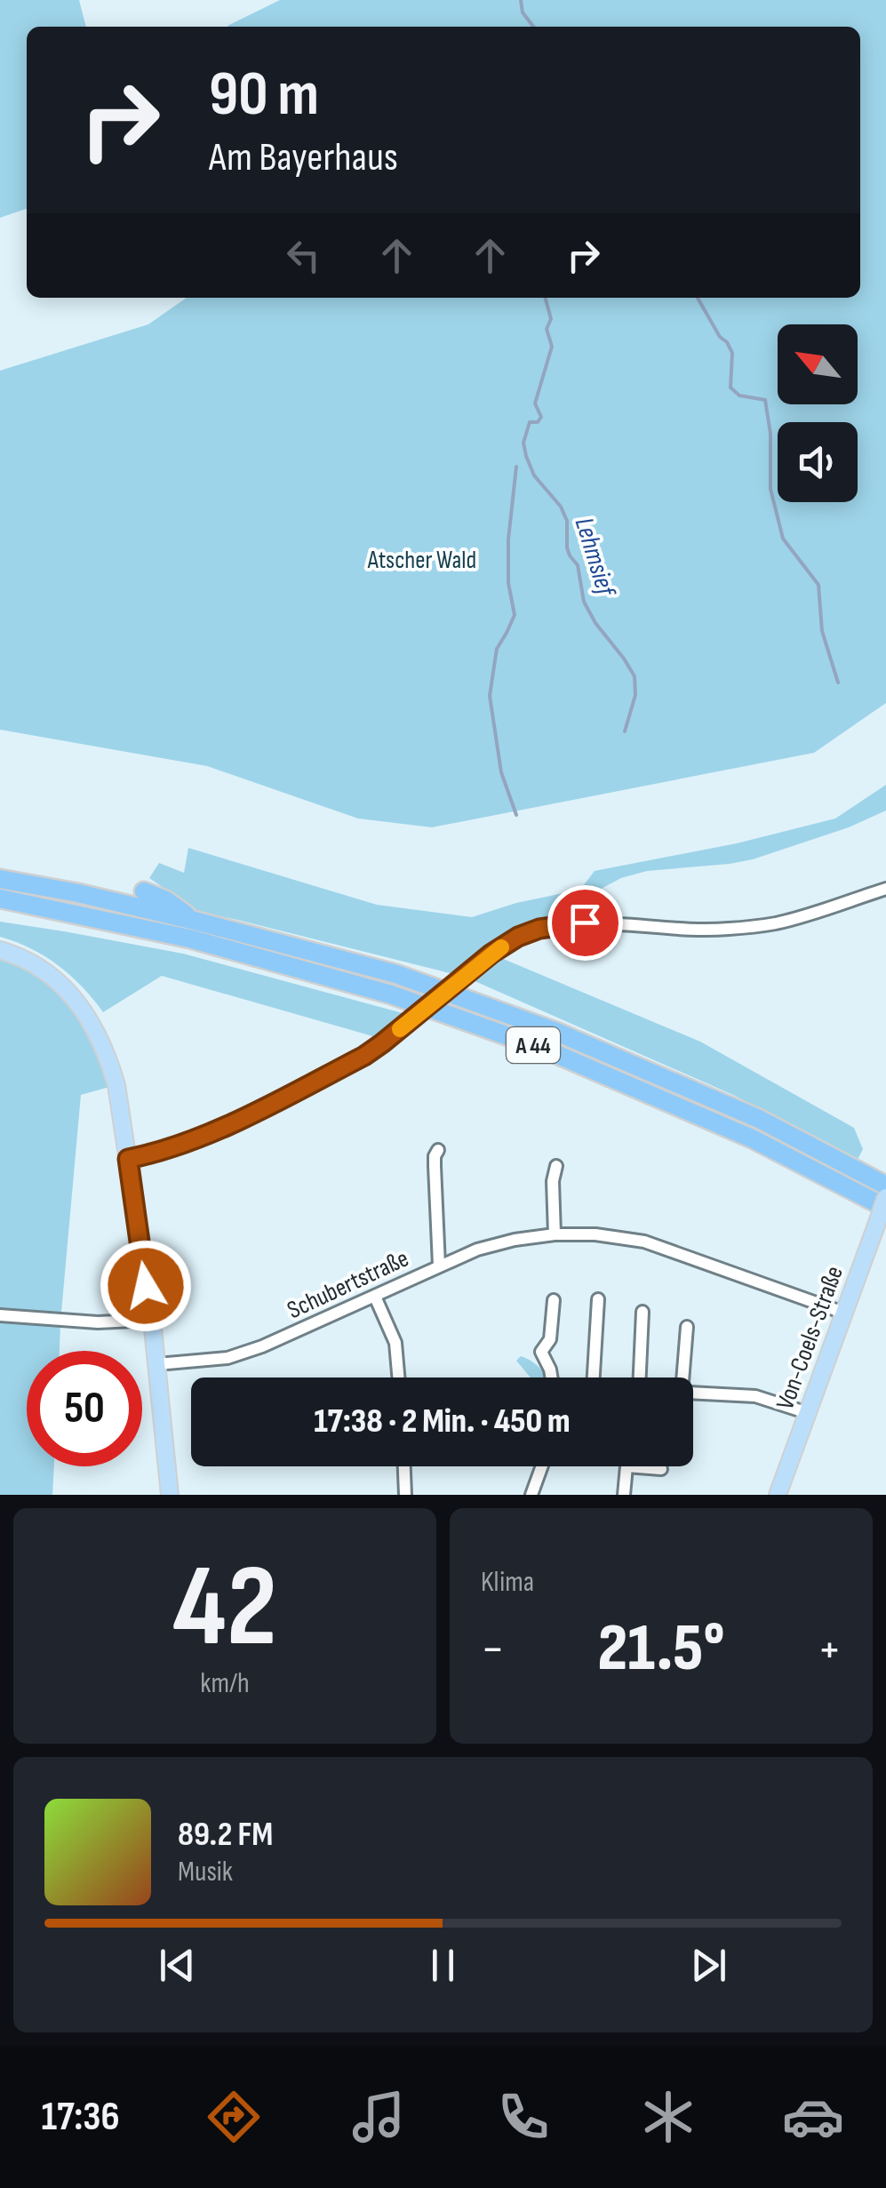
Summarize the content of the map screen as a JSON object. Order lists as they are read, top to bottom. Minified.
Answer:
{"streets":{"highway":["A 44"],"main road":["Von-Coels-Straße"],"street":["Schubertstraße"]},"crossings":[["A 44","Von-Coels-Straße"],["Schubertstraße","Von-Coels-Straße"]],"water":["Lehmsief"],"parks":["Atscher Wald"],"north":"top left","page":{"turn":["90 m","Am Bayerhaus"],"limit":"50","trip":"17:38 · 2 Min. · 450 m","tile":[["42","km/h"],"Klima"],"heat":["−","21.5°","+"],"song":["89.2 FM","Musik"],"tabs":"17:36"}}
